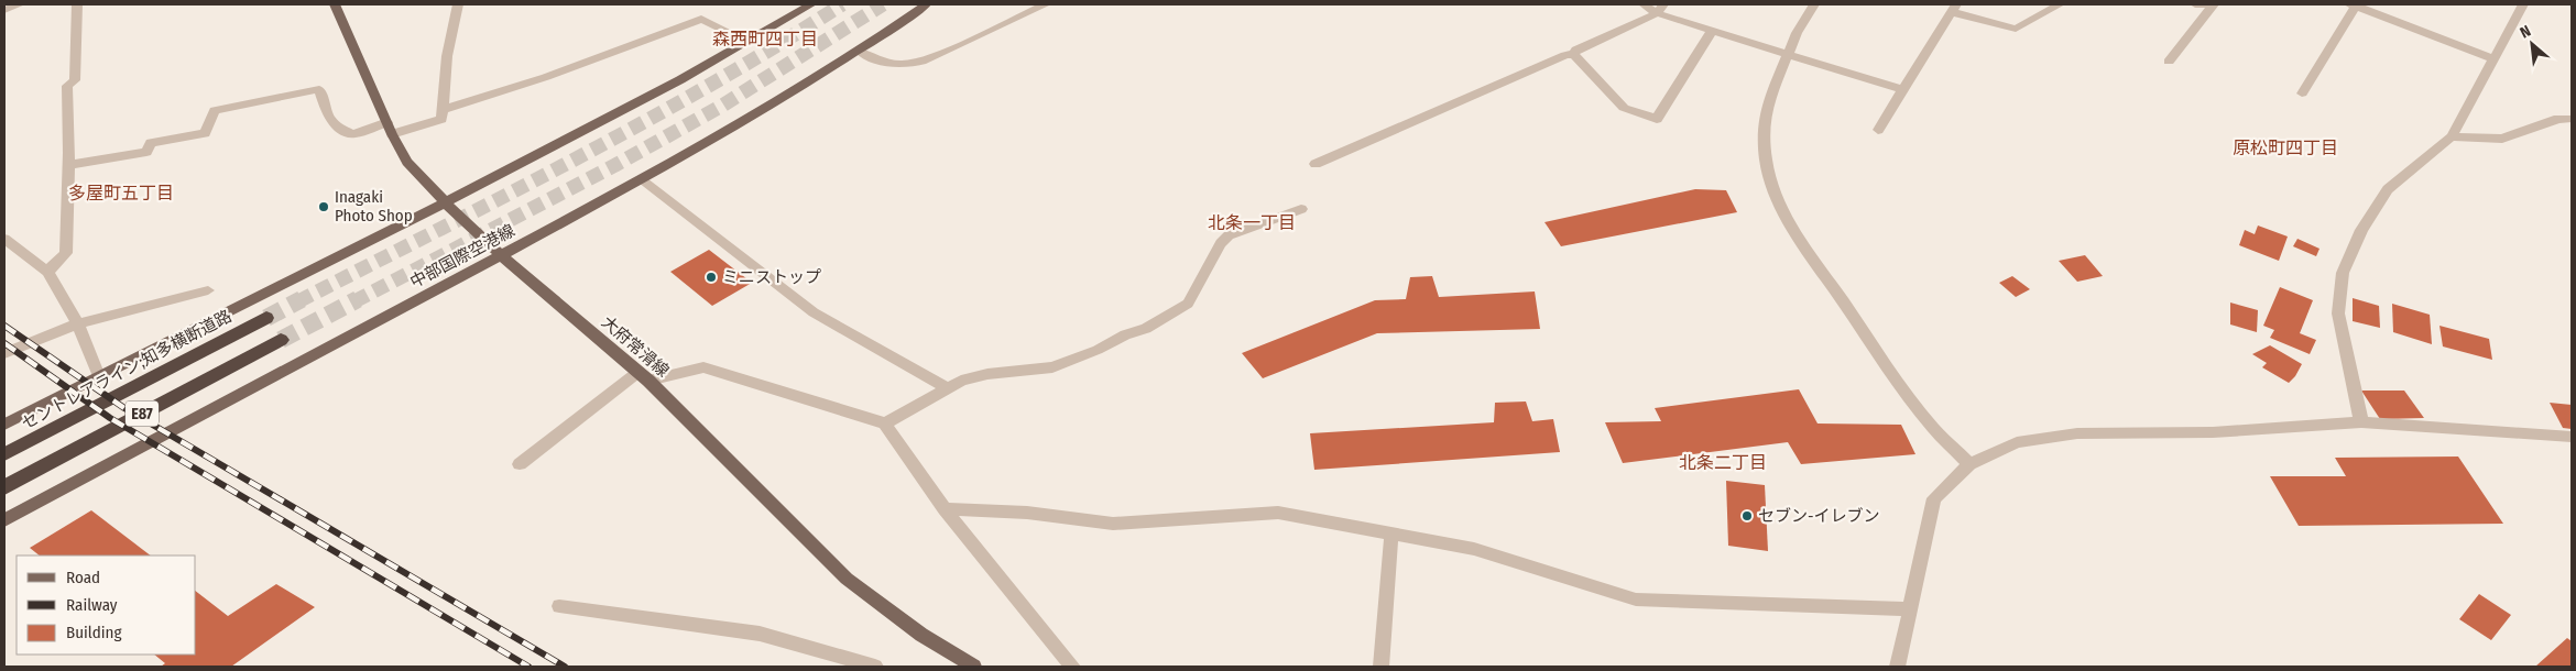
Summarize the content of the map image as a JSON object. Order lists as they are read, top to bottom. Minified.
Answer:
{"streets":{"highway":["セントレアライン;知多横断道路","E87"],"main road":["中部国際空港線","大府常滑線"]},"crossings":[["中部国際空港線","大府常滑線"]],"districts":["森西町四丁目","原松町四丁目","多屋町五丁目","北条一丁目","北条二丁目"],"places":["Inagaki Photo Shop","ミニストップ","セブン-イレブン"],"legend":["Road","Railway","Building"],"north":"top left"}
